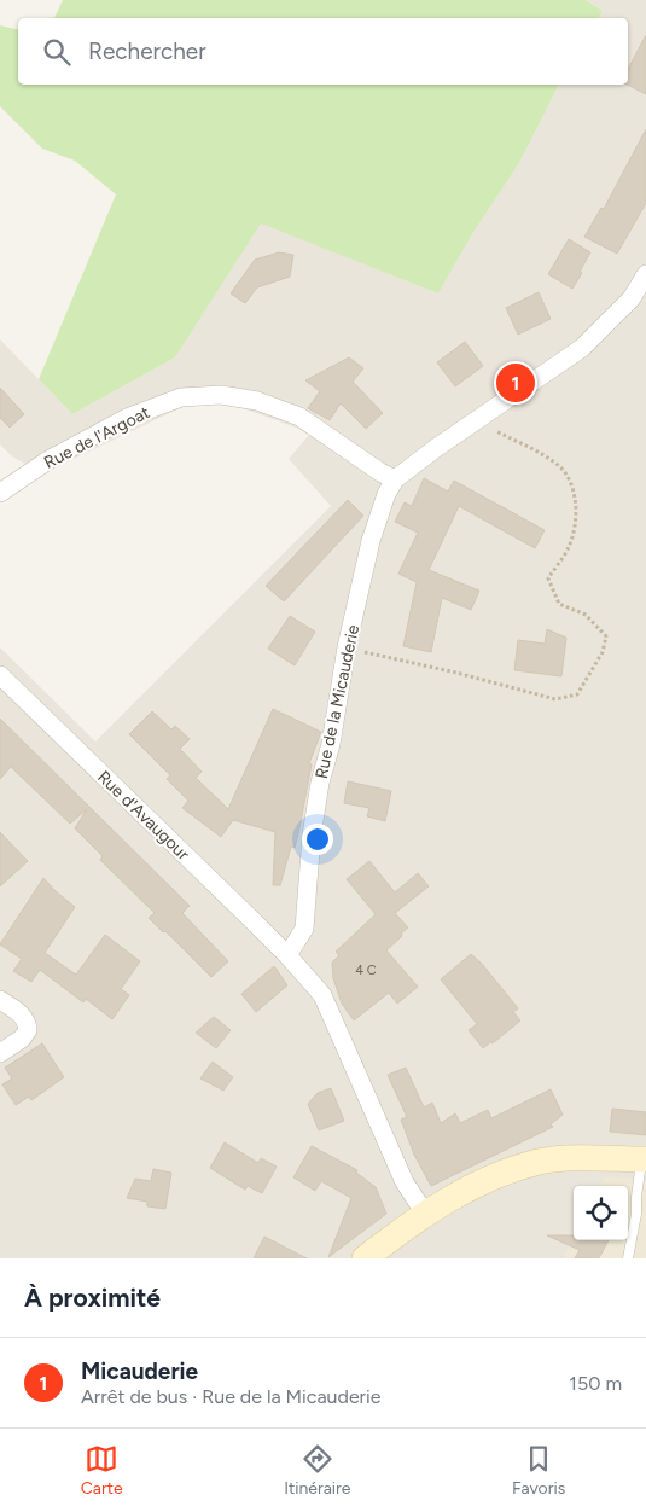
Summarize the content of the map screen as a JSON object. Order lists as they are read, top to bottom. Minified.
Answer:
{"streets":{"street":["Rue de l'Argoat","Rue de la Micauderie","Rue d'Avaugour"]},"crossings":[["Rue de l'Argoat","Rue de la Micauderie"],["Rue de la Micauderie","Rue d'Avaugour"]],"house_numbers":["4 C"],"page":{"search":"Rechercher","pins":"1","heading":"À proximité","list":[{"mark":"1","name":"Micauderie","note":"Arrêt de bus · Rue de la Micauderie","value":"150 m"}],"nav":["Carte","Itinéraire","Favoris"]}}
